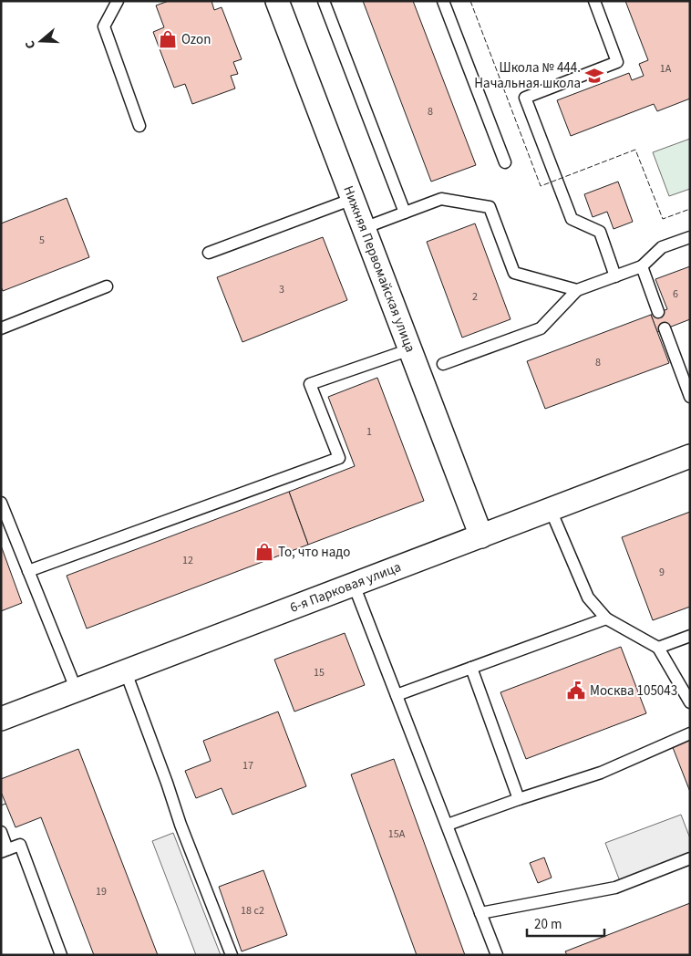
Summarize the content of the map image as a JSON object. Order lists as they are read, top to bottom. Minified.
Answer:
{"streets":{"street":["Нижняя Первомайская улица","6-я Парковая улица"]},"crossings":[["Нижняя Первомайская улица","6-я Парковая улица"]],"places":{"shop":["Ozon","То, что надо"],"school or university":["Школа № 444. Начальная школа"],"public building":["Москва 105043"]},"house_numbers":["1А","8","5","3","6","2","8","1","12","9","15","17","15А","19","18 с2"],"scale_bar":"20 m","north":"left"}
